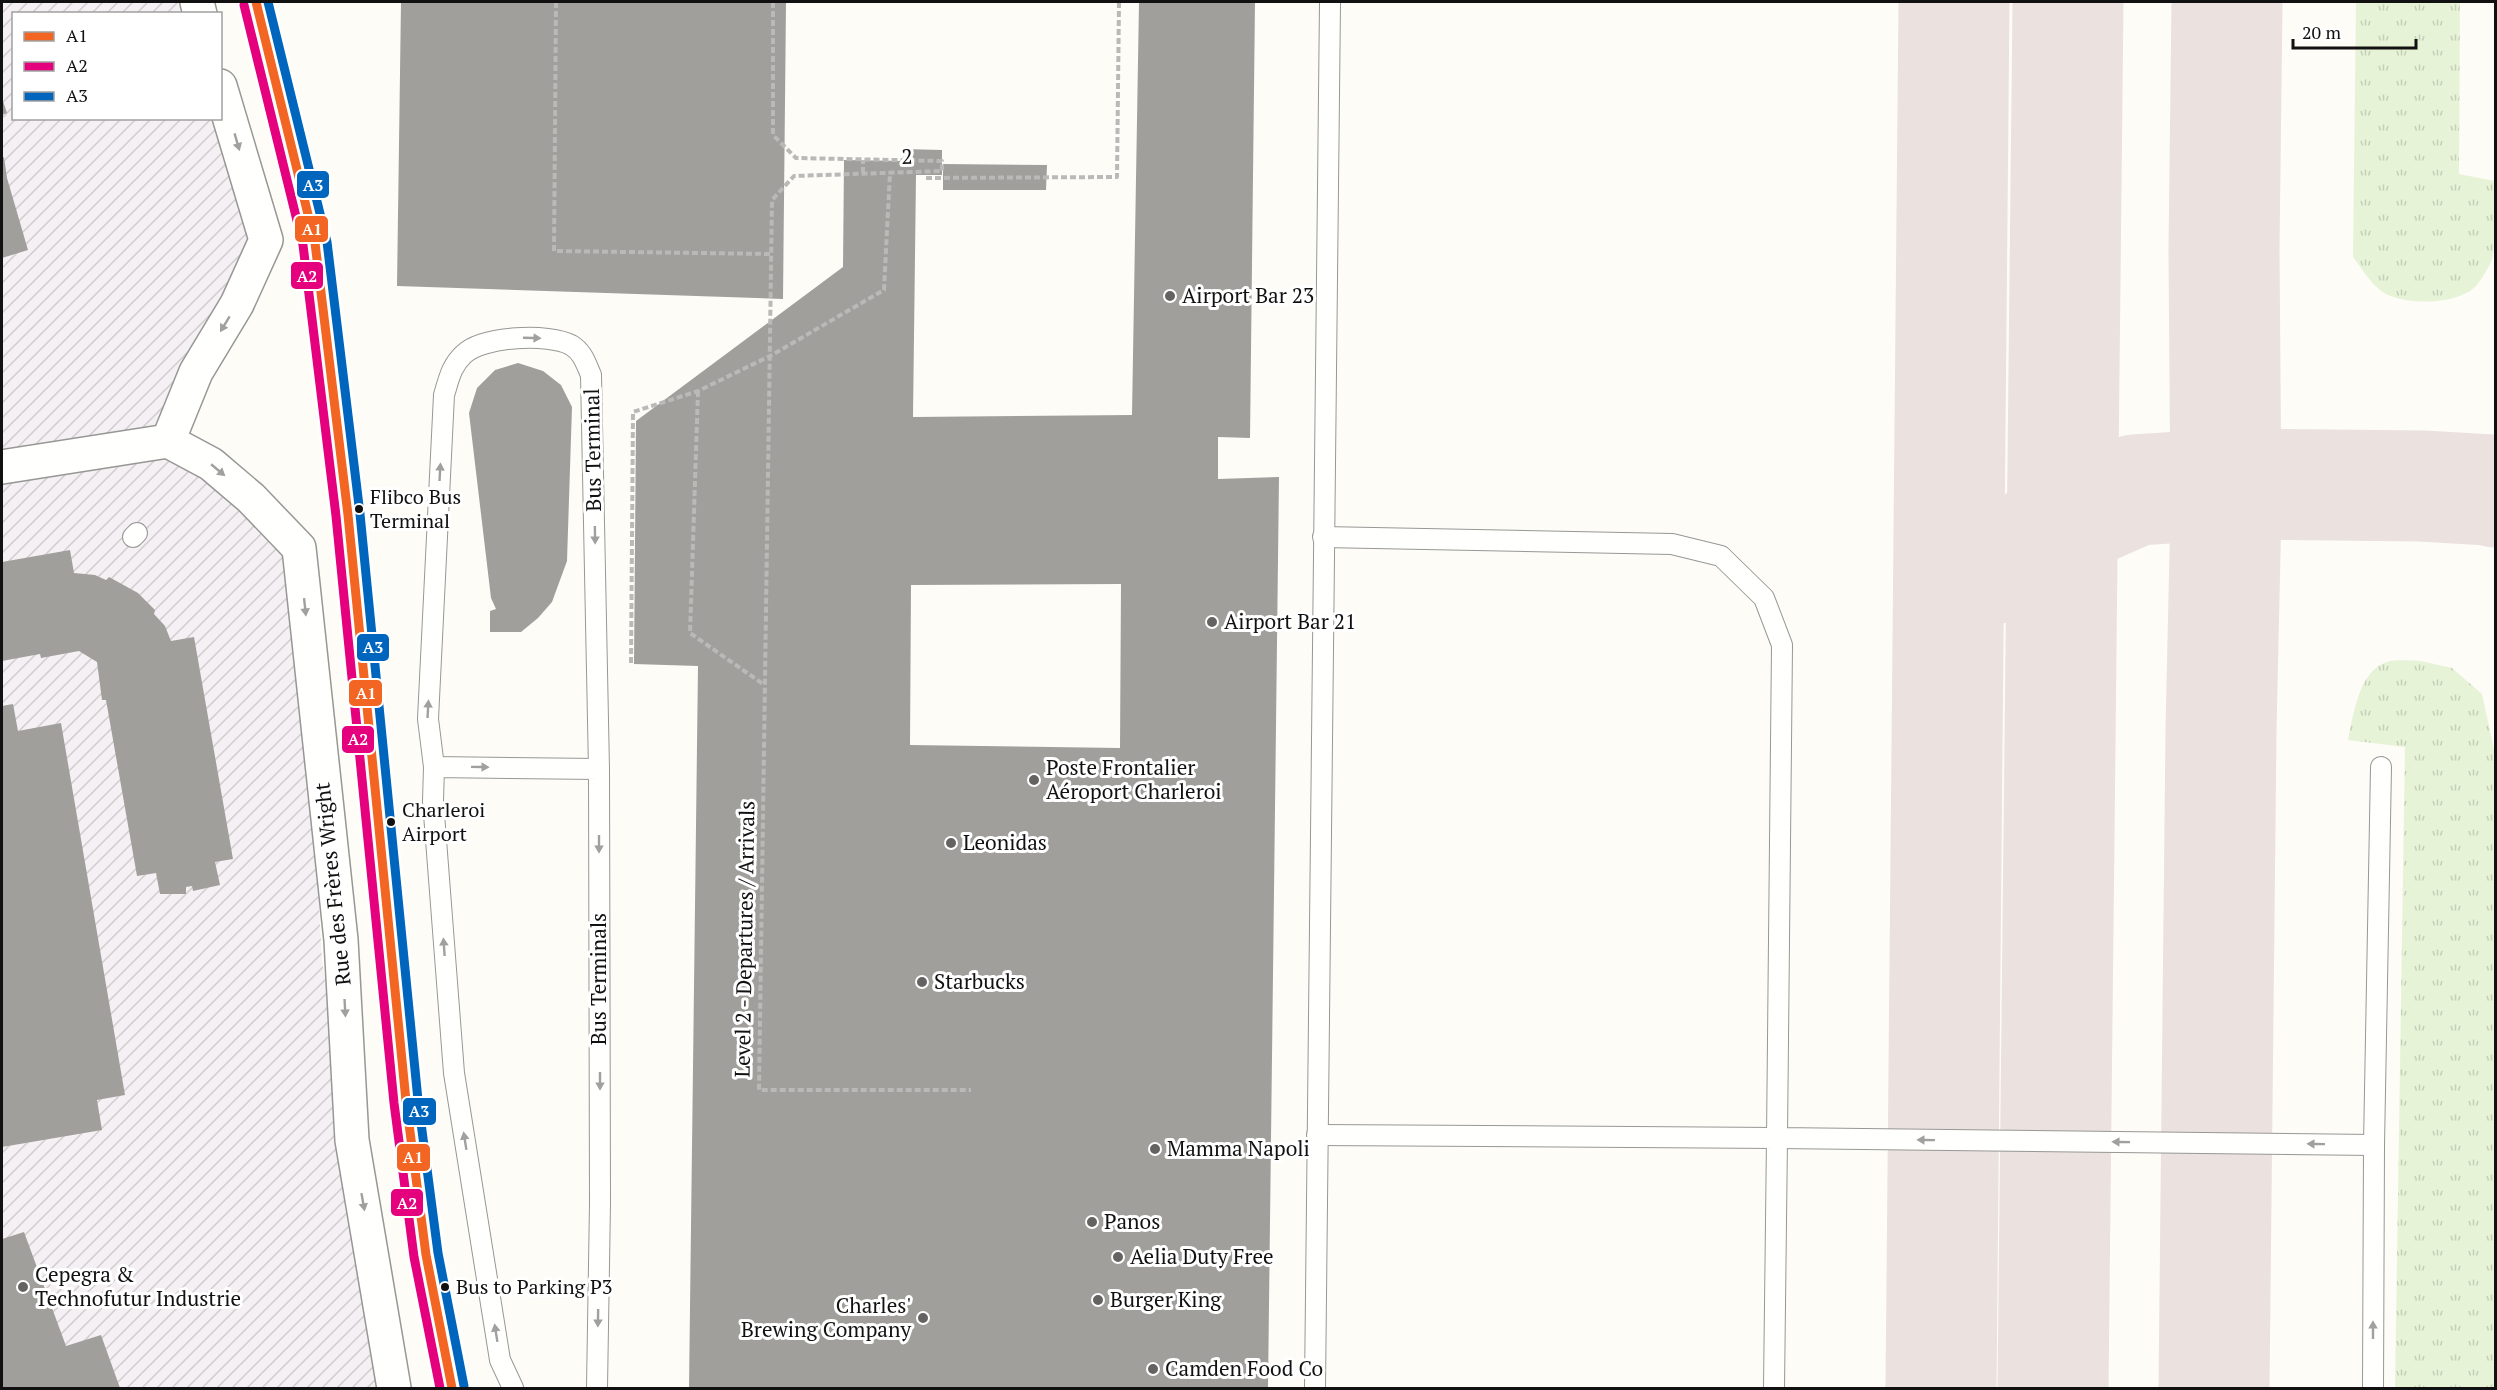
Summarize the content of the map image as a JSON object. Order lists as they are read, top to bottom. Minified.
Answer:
{"streets":{"street":["Rue des Frères Wright"],"lane":["Bus Terminal","Bus Terminals"],"path":["2","Level 2 - Departures / Arrivals"]},"crossings":[["Bus Terminal","Bus Terminals"]],"one_way":["Rue des Frères Wright"],"places":["Airport Bar 23","Flibco Bus Terminal","Airport Bar 21","Poste Frontalier Aéroport Charleroi","Charleroi Airport","Leonidas","Starbucks","Mamma Napoli","Panos","Aelia Duty Free","Cepegra & Technofutur Industrie","Bus to Parking P3","Burger King","Charles' Brewing Company","Camden Food Co"],"lines":["transit line A1","transit line A3","transit line A2"],"legend":["A1","A2","A3"],"scale_bar":"20 m"}
